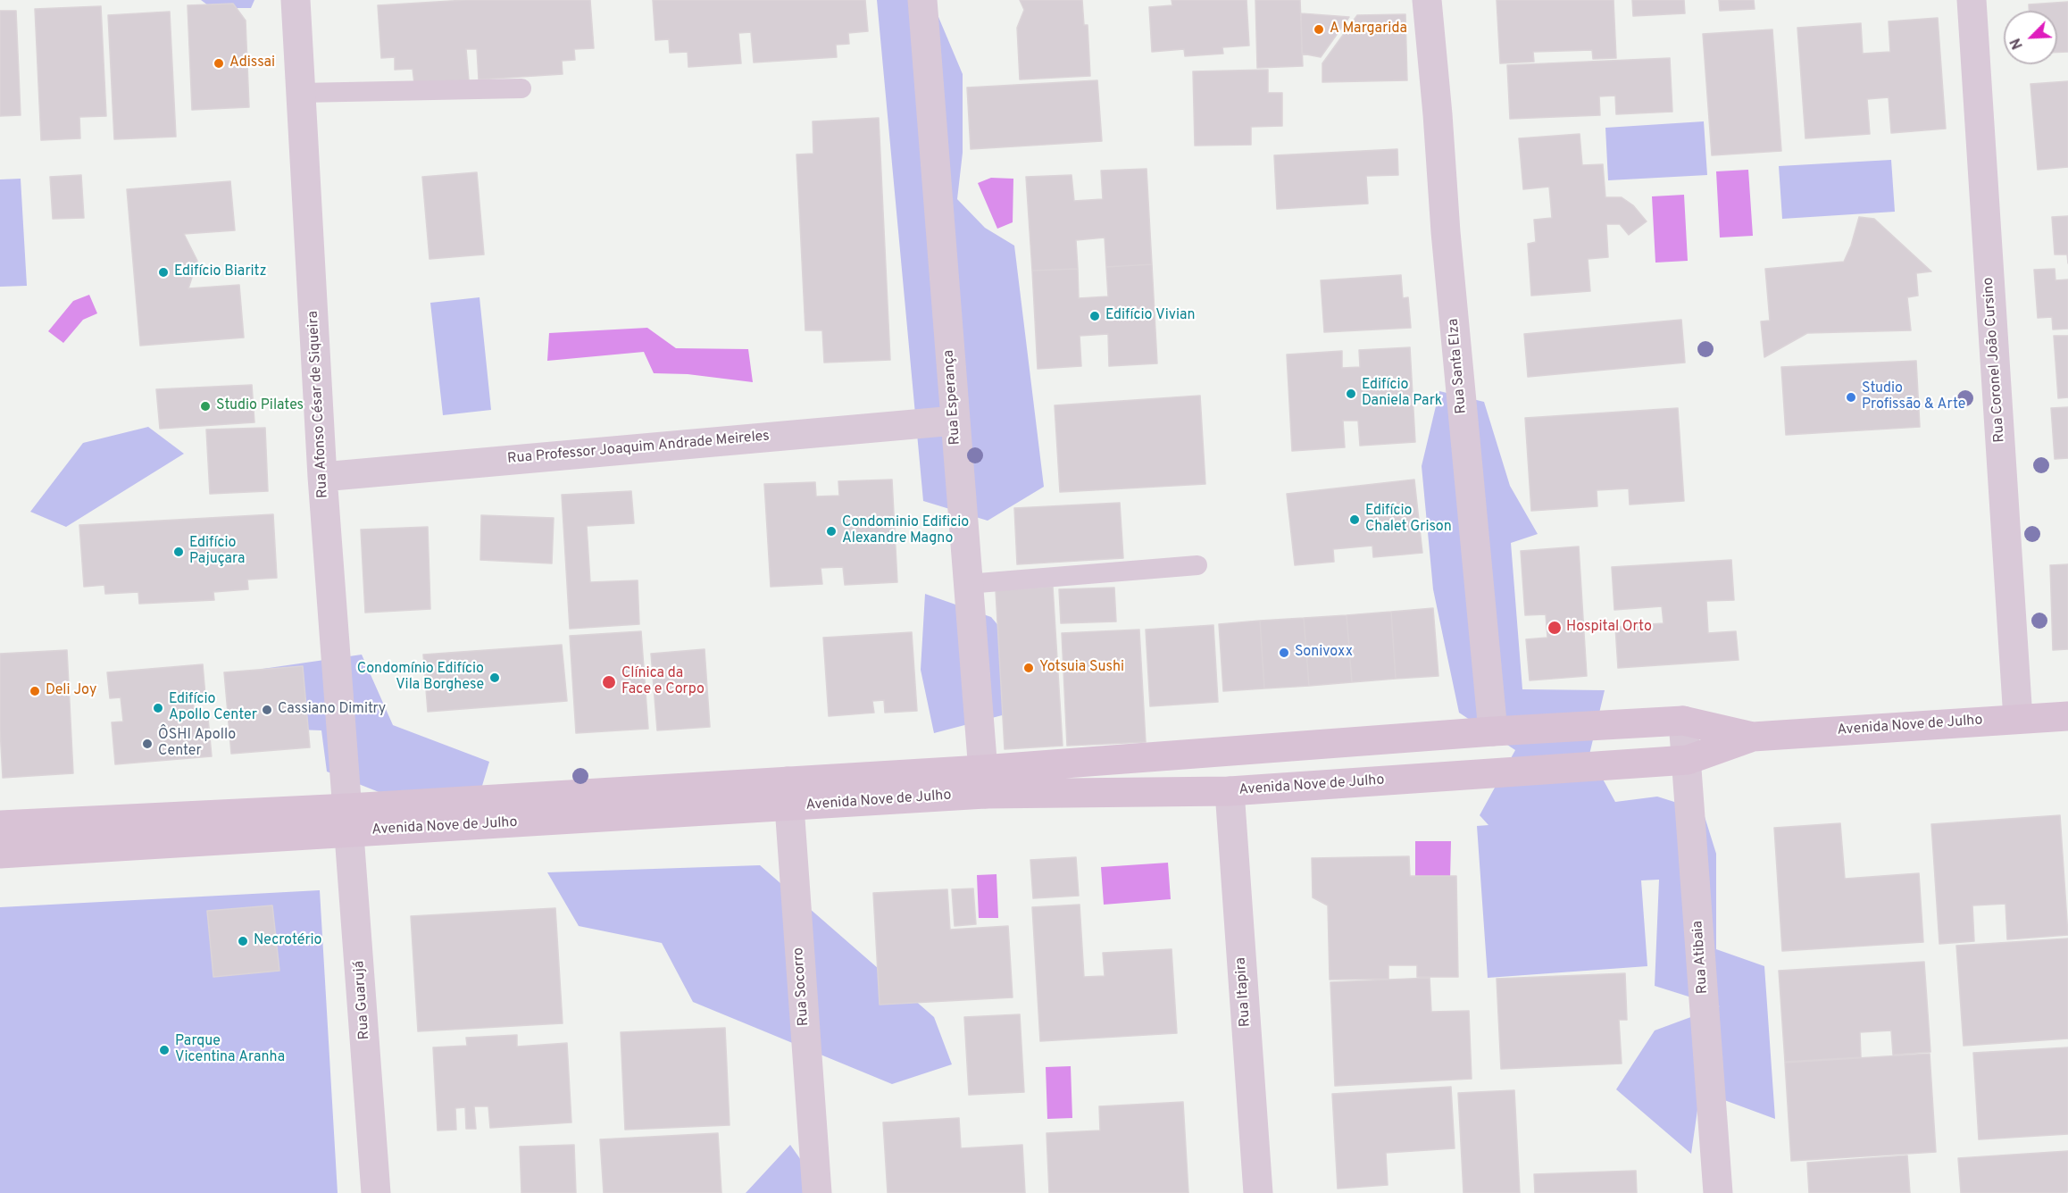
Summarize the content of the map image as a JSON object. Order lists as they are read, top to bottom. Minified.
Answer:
{"streets":{"main road":["Avenida Nove de Julho"],"street":["Rua Coronel João Cursino","Rua Santa Elza","Rua Esperança","Rua Afonso César de Siqueira","Rua Professor Joaquim Andrade Meireles","Rua Atibaia","Rua Socorro","Rua Itapira","Rua Guarujá"]},"crossings":[["Rua Coronel João Cursino","Avenida Nove de Julho"],["Rua Santa Elza","Avenida Nove de Julho"],["Rua Esperança","Rua Professor Joaquim Andrade Meireles"],["Rua Esperança","Avenida Nove de Julho"],["Rua Afonso César de Siqueira","Rua Professor Joaquim Andrade Meireles"],["Rua Afonso César de Siqueira","Avenida Nove de Julho"],["Rua Afonso César de Siqueira","Rua Guarujá"],["Avenida Nove de Julho","Rua Atibaia"],["Avenida Nove de Julho","Rua Socorro"],["Avenida Nove de Julho","Rua Itapira"],["Avenida Nove de Julho","Rua Guarujá"]],"places":["A Margarida","Adissai","Edifício Biaritz","Edifício Vivian","Edifício Daniela Park","Studio Profissão & Arte","Studio Pilates","Edifício Chalet Grison","Condominio Edificio Alexandre Magno","Edifício Pajuçara","Hospital Orto","Sonivoxx","Yotsuia Sushi","Condomínio Edifício Vila Borghese","Clínica da Face e Corpo","Deli Joy","Edifício Apollo Center","Cassiano Dimitry","ÔSHI Apollo Center","Necrotério","Parque Vicentina Aranha"],"north":"bottom left"}
